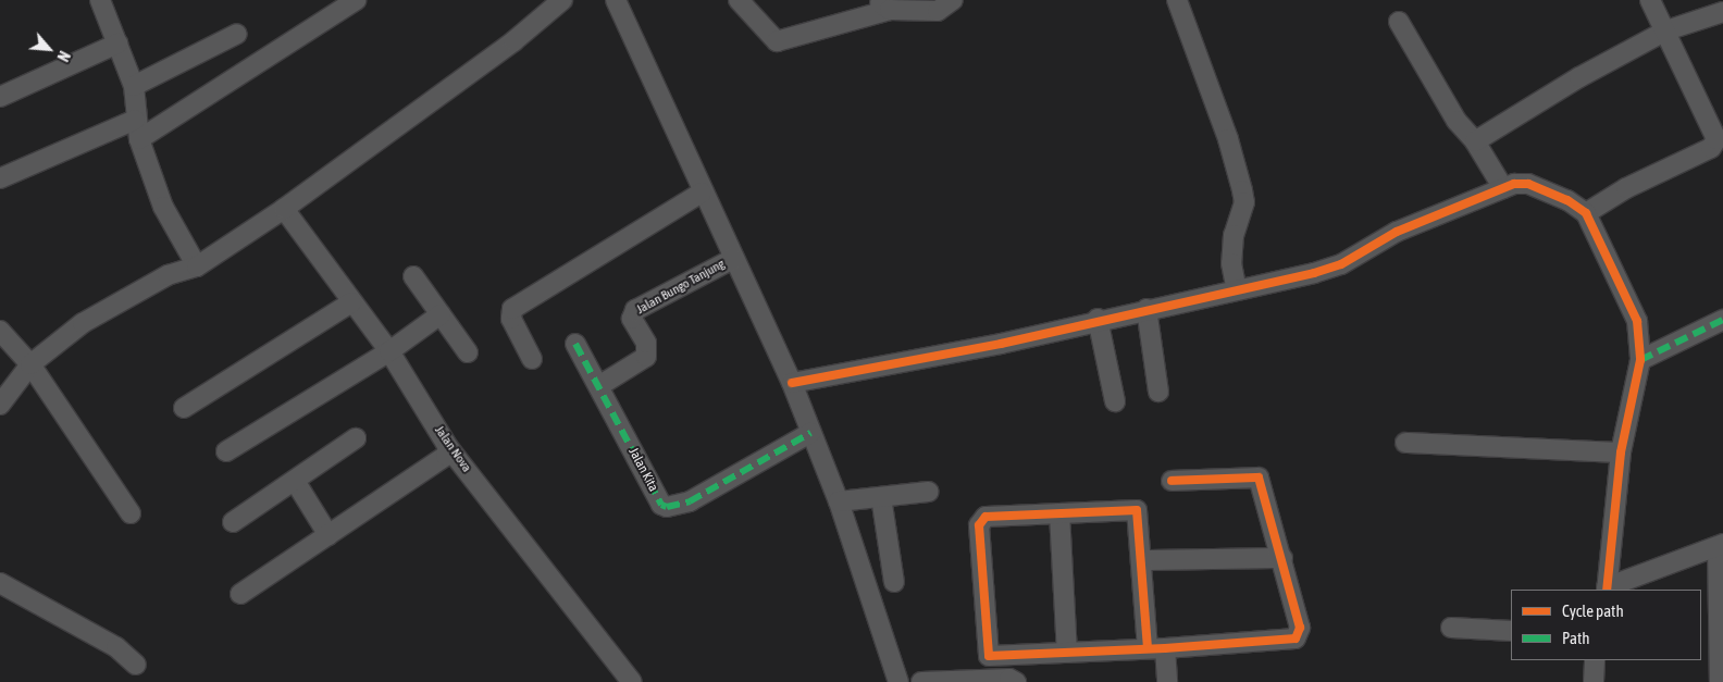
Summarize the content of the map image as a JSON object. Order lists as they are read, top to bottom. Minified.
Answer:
{"streets":{"street":["Jalan Bungo Tanjung","Jalan Nova","Jalan Kita"]},"crossings":[["Jalan Bungo Tanjung","Jalan Kita"]],"legend":["Cycle path","Path"],"north":"bottom right"}
